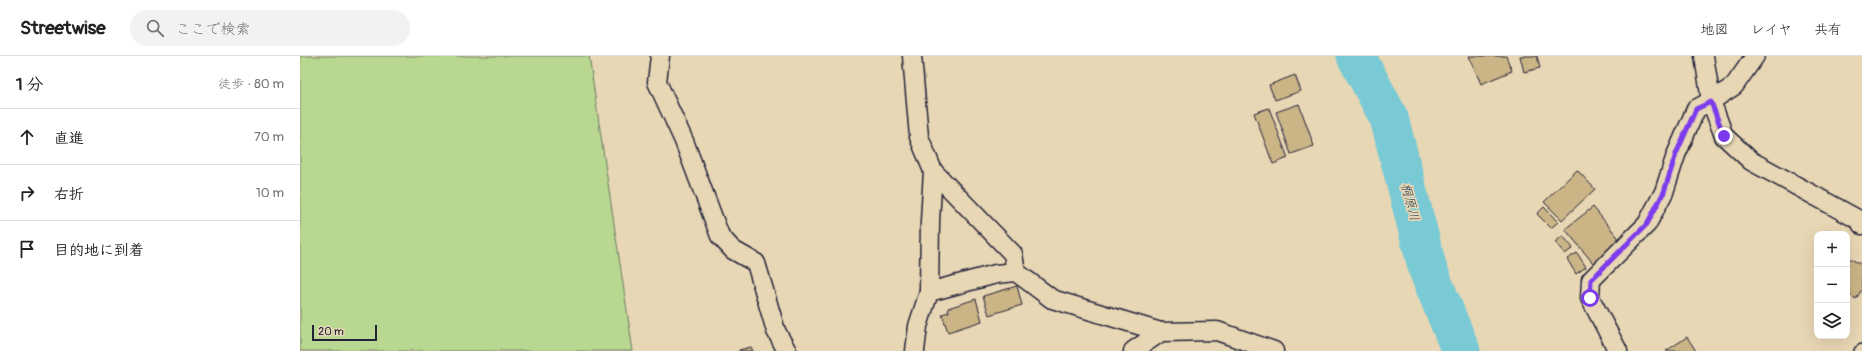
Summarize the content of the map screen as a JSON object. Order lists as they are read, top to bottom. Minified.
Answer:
{"water":["桐原川"],"scale_bar":"20 m","page":{"header":"Streetwise","search":"ここで検索","nav":["地図","レイヤ","共有"],"heading":["1 分","徒歩 · 80 m"],"list":[["直進","70 m"],["右折","10 m"],"目的地に到着"],"map_buttons":["+","−"],"scale":"20 m"}}
